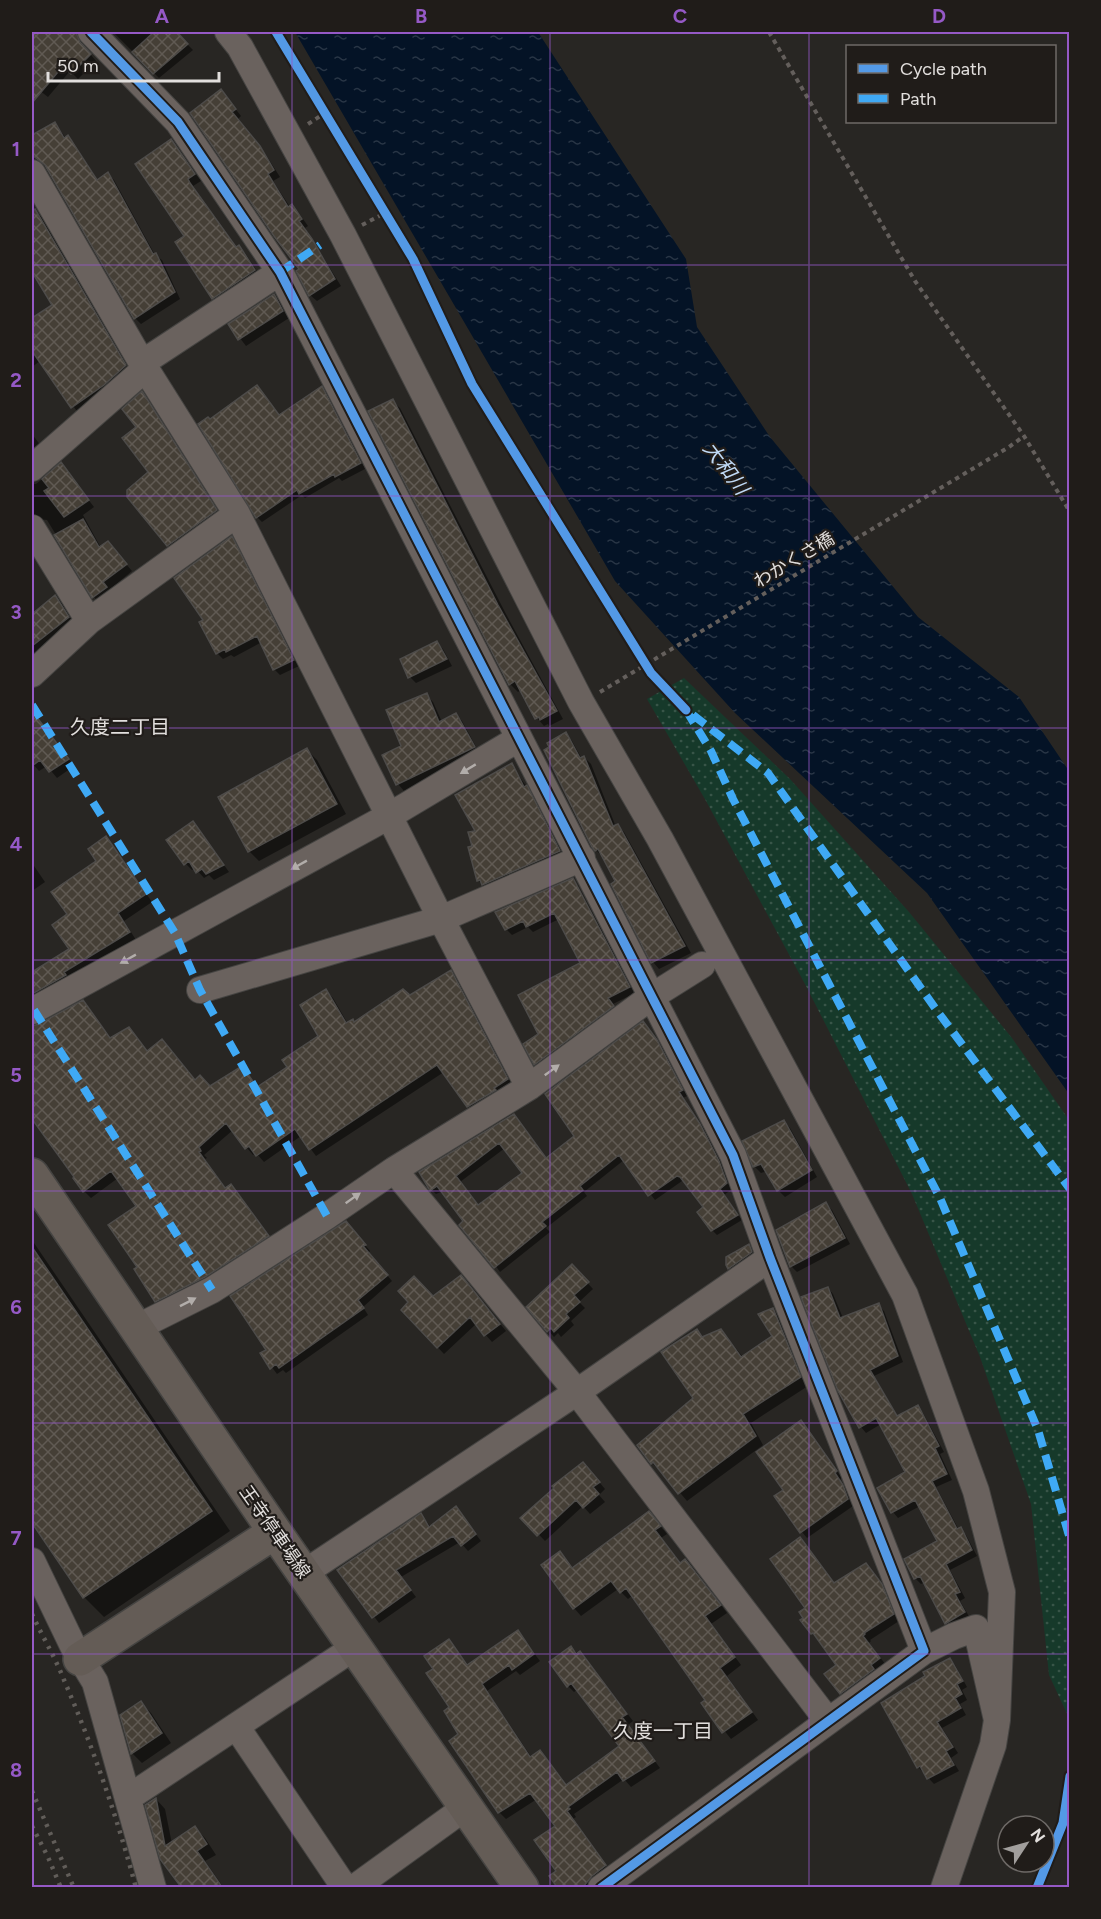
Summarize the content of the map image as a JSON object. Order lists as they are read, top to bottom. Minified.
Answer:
{"streets":{"main road":["王寺停車場線"],"path":["わかくさ橋"]},"districts":["久度二丁目","久度一丁目"],"water":["大和川"],"legend":["Cycle path","Path"],"scale_bar":"50 m","north":"top right","grid":{"columns":["A","B","C","D"],"rows":["1","2","3","4","5","6","7","8"]}}
